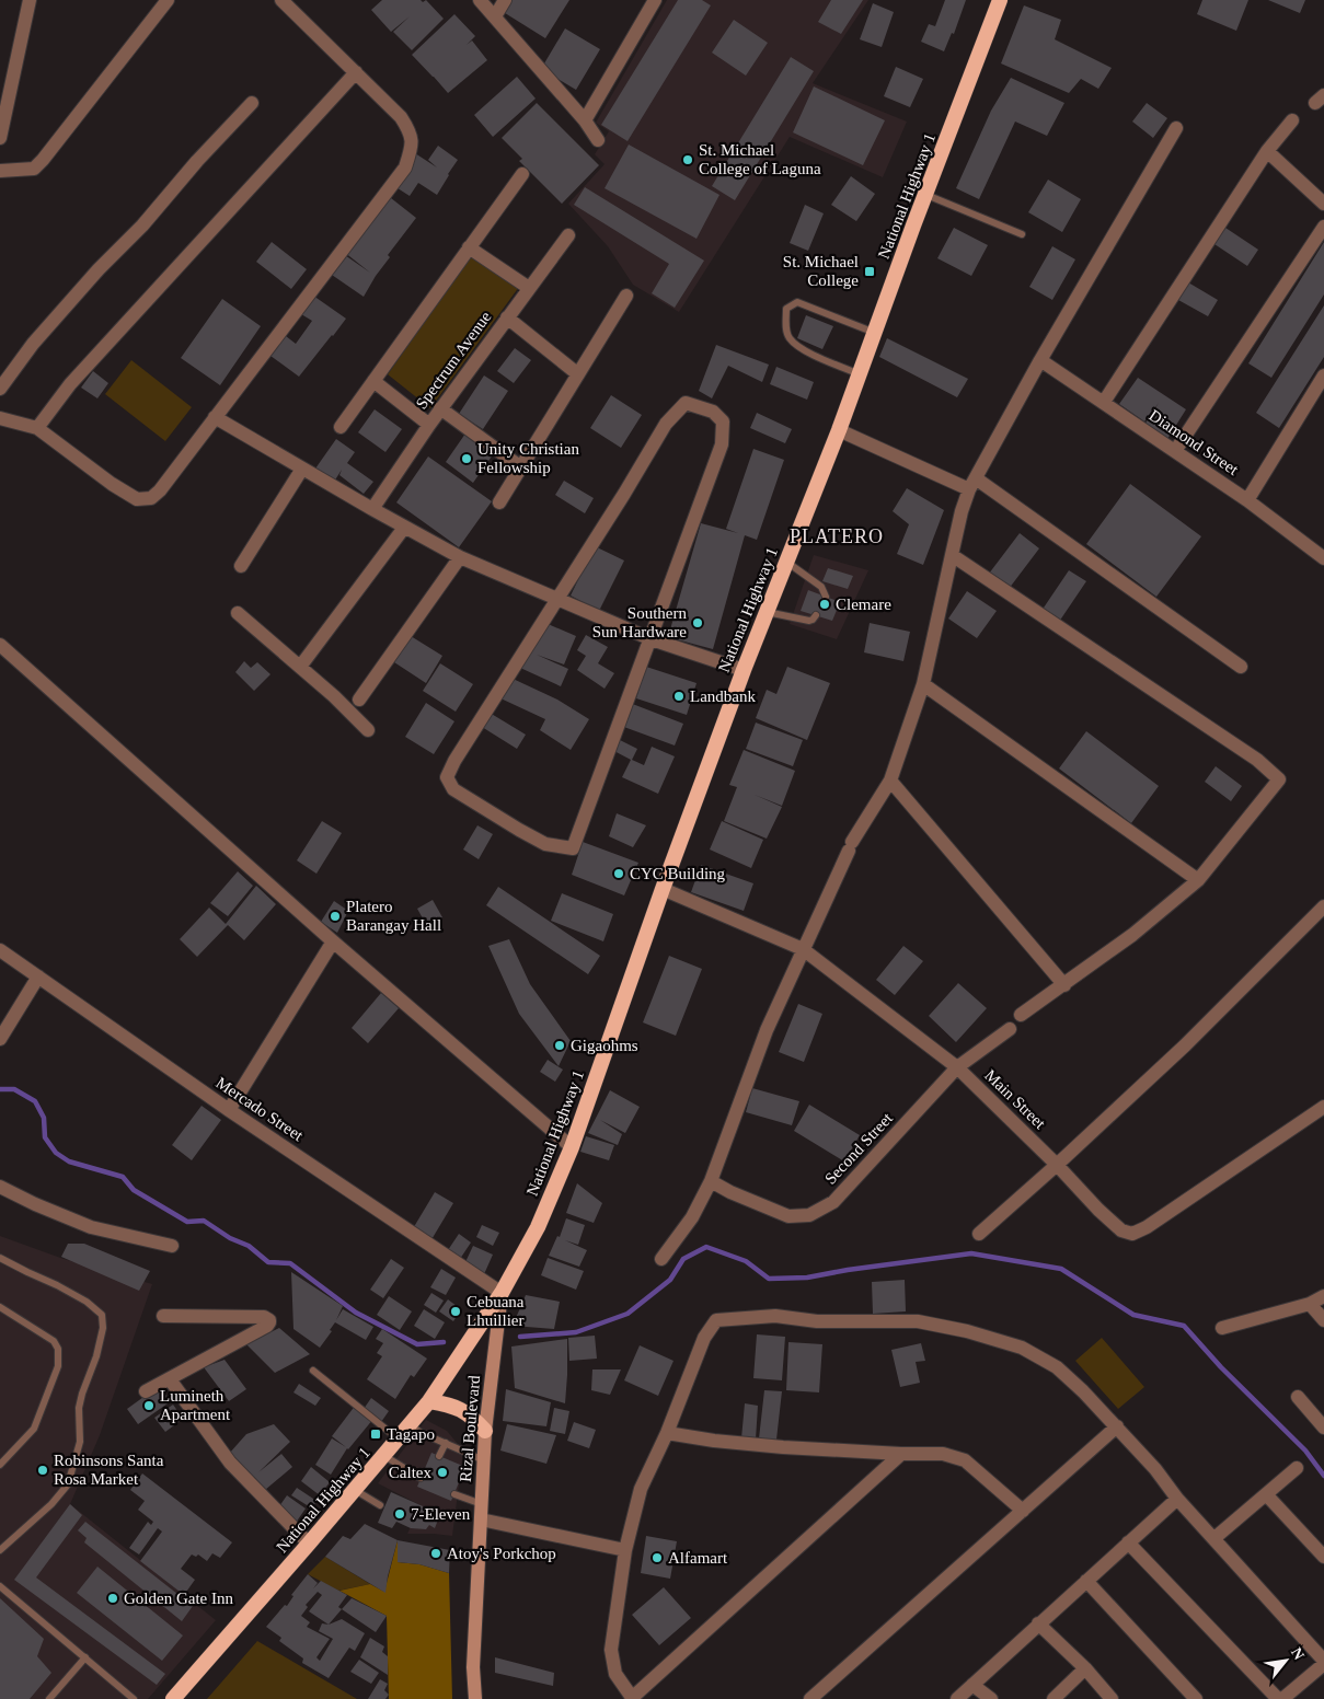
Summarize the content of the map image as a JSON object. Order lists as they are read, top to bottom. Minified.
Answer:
{"streets":{"highway":["National Highway 1"],"main road":["Rizal Boulevard"],"street":["Spectrum Avenue","Diamond Street","Main Street","Mercado Street","Second Street"]},"crossings":[["National Highway 1","Main Street"],["National Highway 1","Mercado Street"],["National Highway 1","Rizal Boulevard"],["Main Street","Second Street"],["Mercado Street","Rizal Boulevard"]],"districts":["PLATERO"],"places":{"other":["St. Michael College of Laguna","Unity Christian Fellowship","Clemare","Southern Sun Hardware","Landbank","CYC Building","Platero Barangay Hall","Gigaohms","Cebuana Lhuillier","Lumineth Apartment","Robinsons Santa Rosa Market","Caltex","7-Eleven","Atoy's Porkchop","Alfamart","Golden Gate Inn"],"transit":["St. Michael College","Tagapo"]},"north":"top right"}
